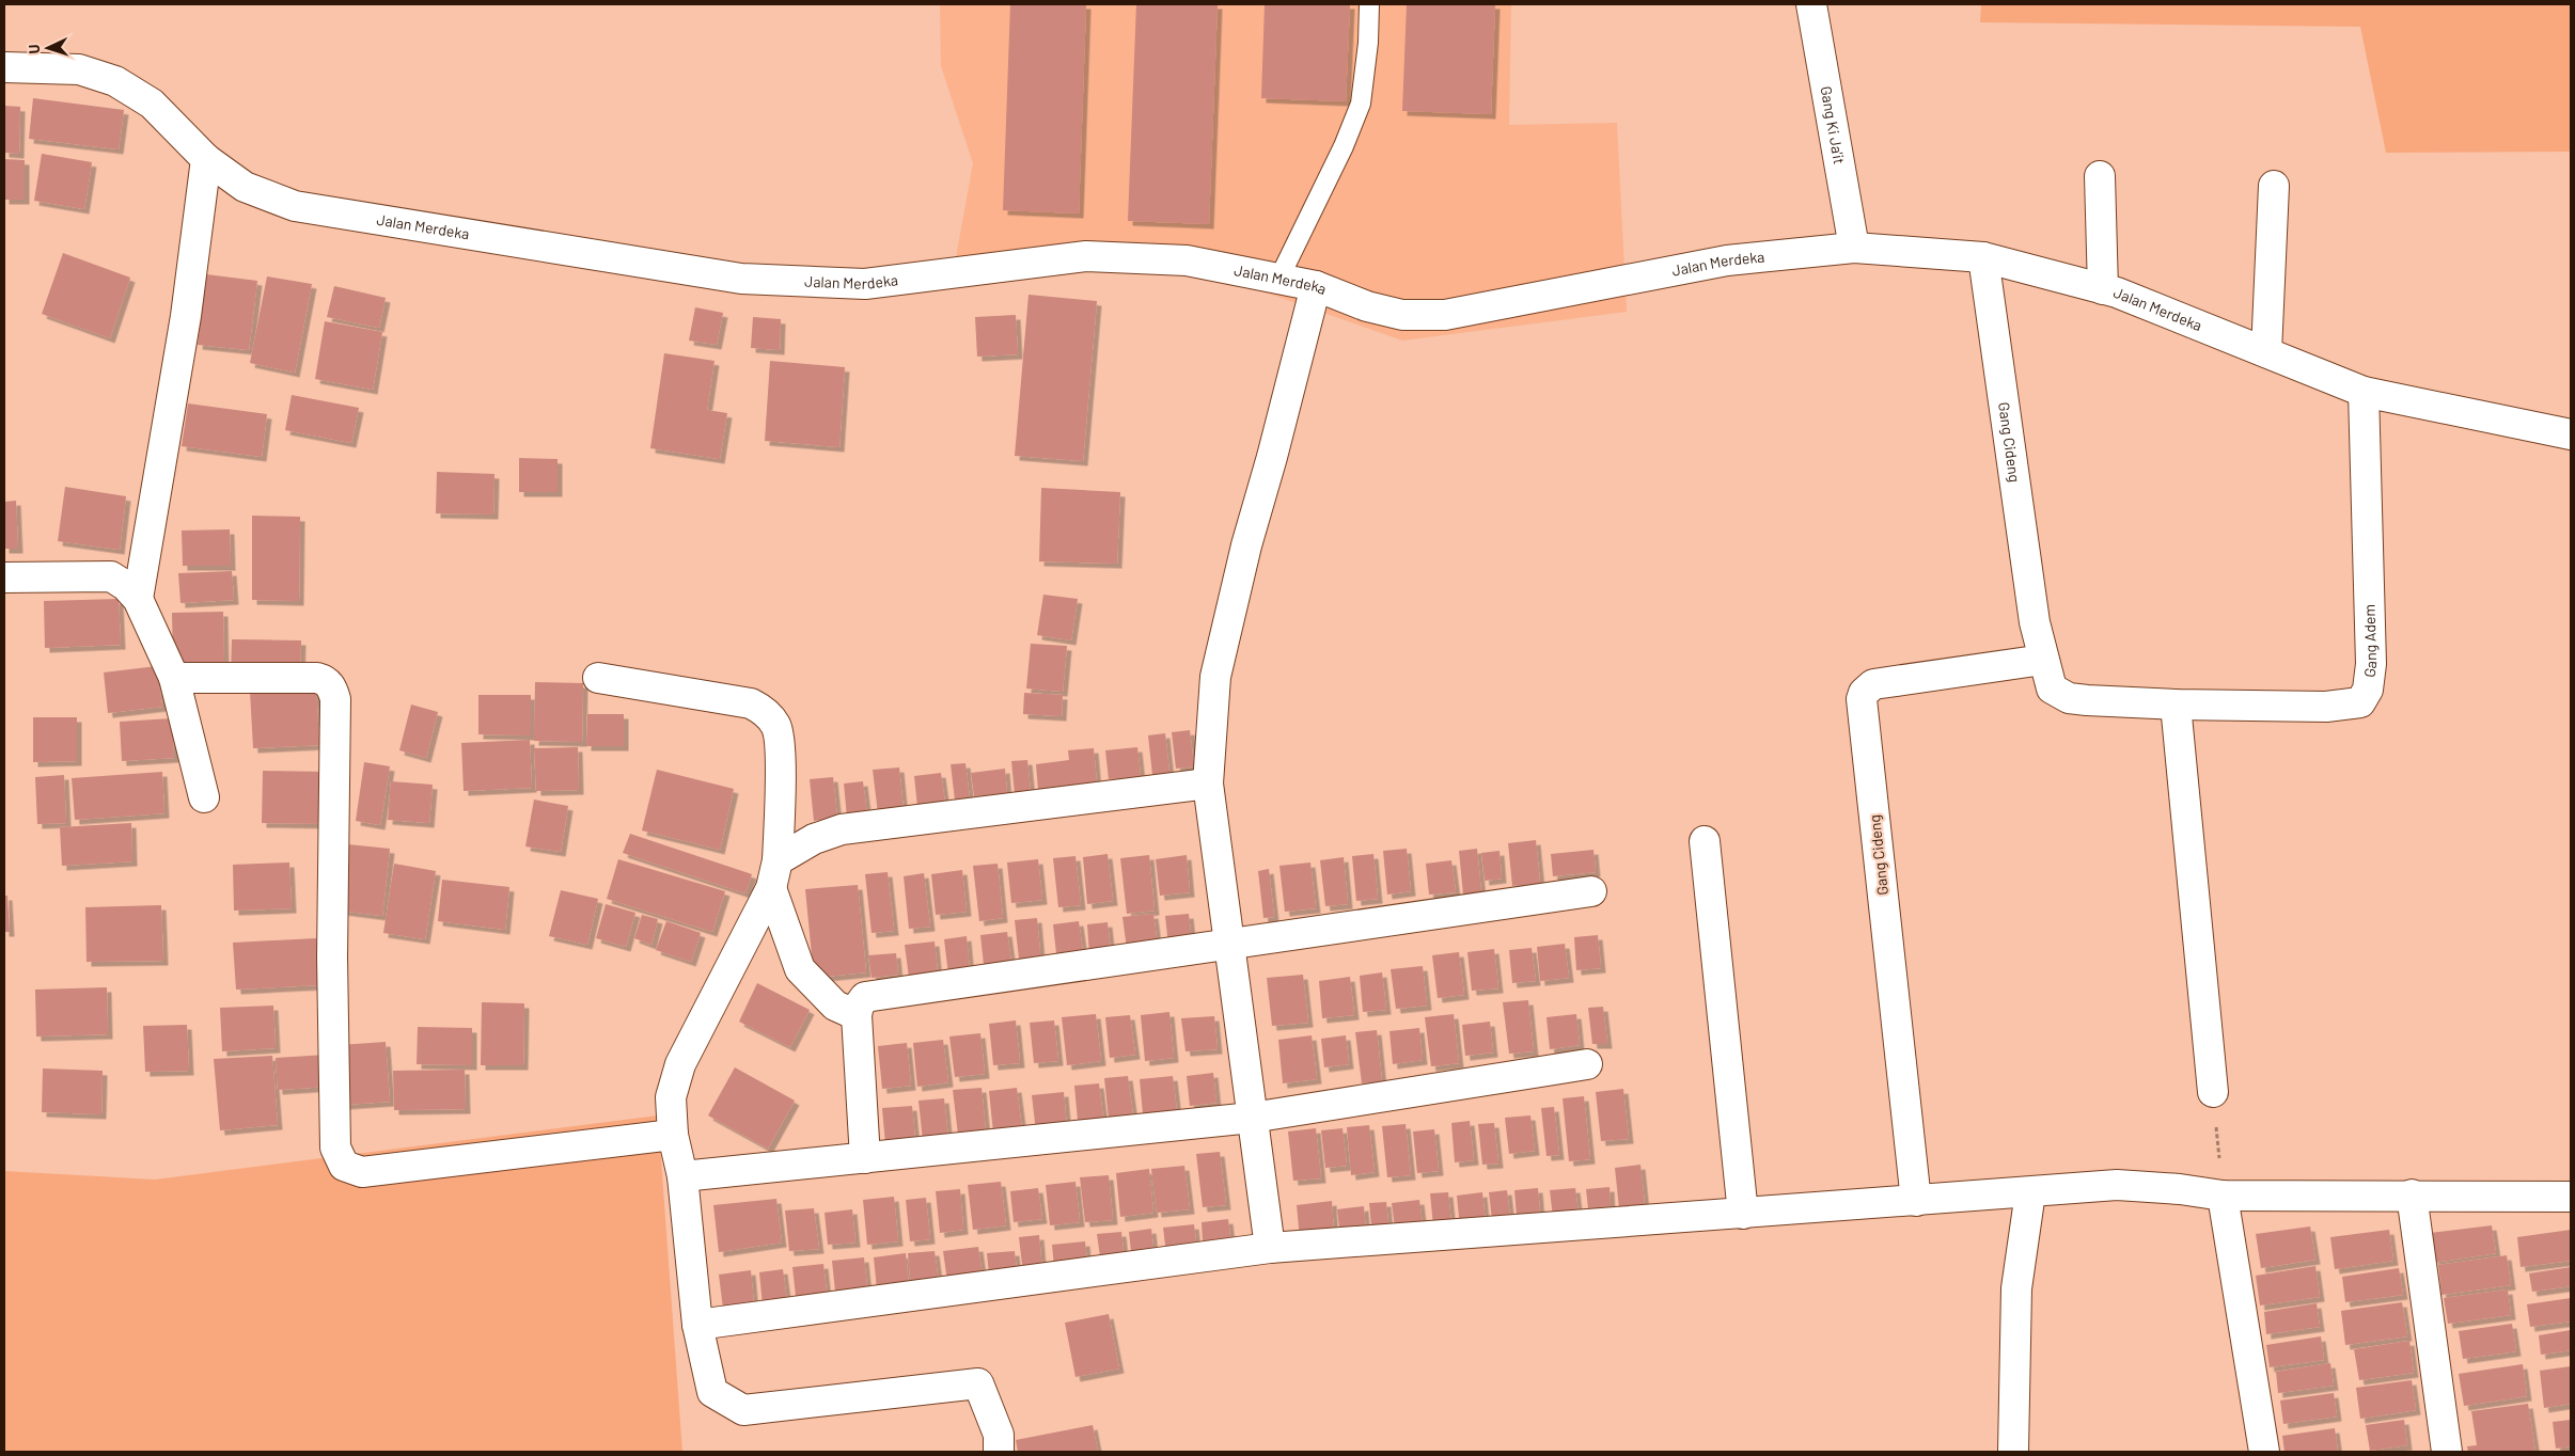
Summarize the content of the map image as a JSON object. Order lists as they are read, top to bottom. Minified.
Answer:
{"streets":{"street":["Gang Ki Ja'it","Jalan Merdeka","Gang Cideng","Gang Adem"]},"crossings":[["Gang Ki Ja'it","Jalan Merdeka"],["Jalan Merdeka","Gang Cideng"],["Jalan Merdeka","Gang Adem"],["Gang Cideng","Gang Adem"]],"north":"left"}
